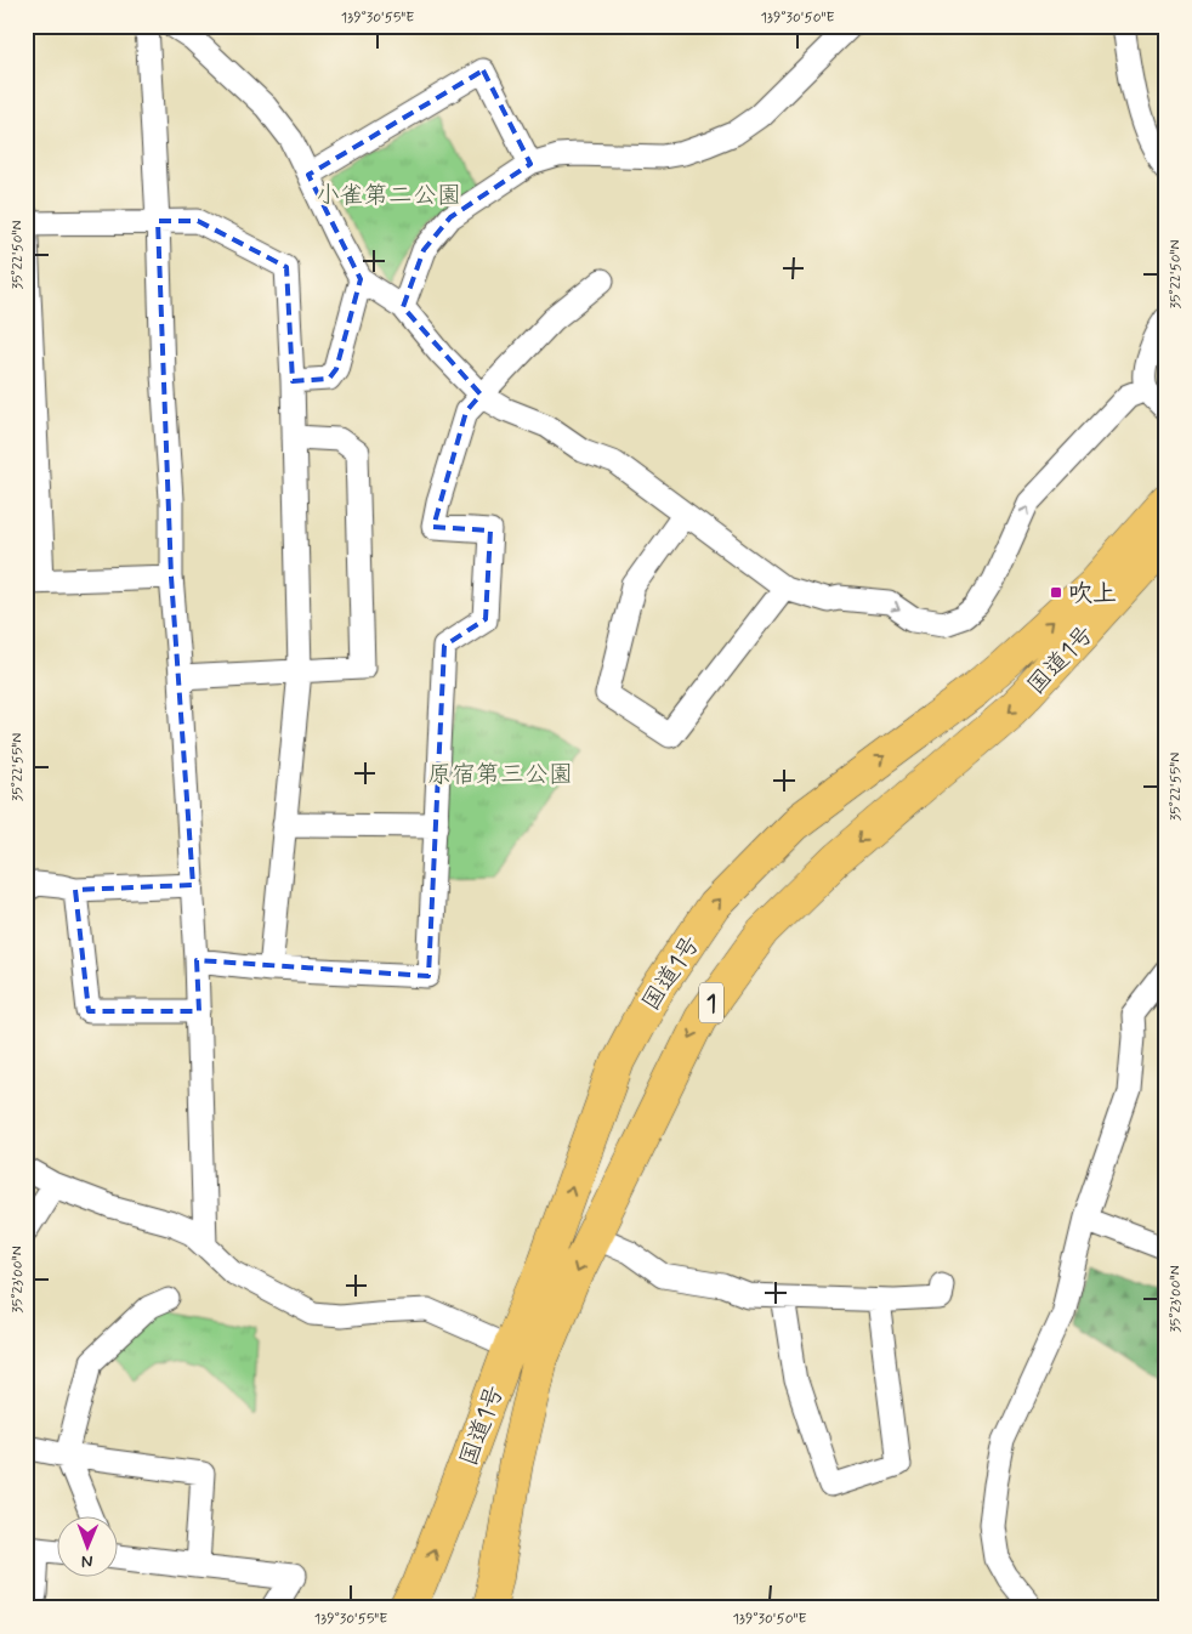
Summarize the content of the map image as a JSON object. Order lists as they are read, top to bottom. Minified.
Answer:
{"streets":{"highway":["国道1号","1"]},"parks":["小雀第二公園","原宿第三公園"],"places":{"transit":["吹上"]},"north":"bottom","coordinates":["139°30'55\"E","139°30'50\"E","35°22'50\"N","35°22'55\"N","35°23'00\"N"]}
